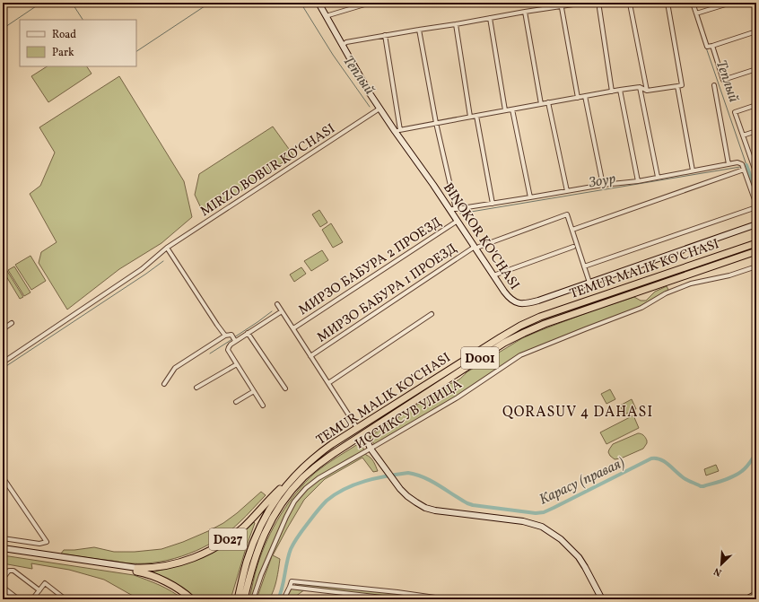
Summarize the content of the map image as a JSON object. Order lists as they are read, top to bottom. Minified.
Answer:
{"streets":{"highway":["TEMUR MALIK KO'CHASI","D001","D027"],"main road":["BINOKOR KO'CHASI"],"street":["MIRZO BOBUR KO‘CHASI","МИРЗО БАБУРА 2 ПРОЕЗД","МИРЗО БАБУРА 1 ПРОЕЗД","ИССИКСУВ УЛИЦА"]},"crossings":[["MIRZO BOBUR KO‘CHASI","BINOKOR KO'CHASI"],["BINOKOR KO'CHASI","МИРЗО БАБУРА 2 ПРОЕЗД"],["BINOKOR KO'CHASI","МИРЗО БАБУРА 1 ПРОЕЗД"],["TEMUR MALIK KO'CHASI","D027"]],"districts":["QORASUV 4 DAHASI"],"water":["Теплый","Зоур","Карасу (правая)"],"legend":["Road","Park"],"north":"bottom left"}
